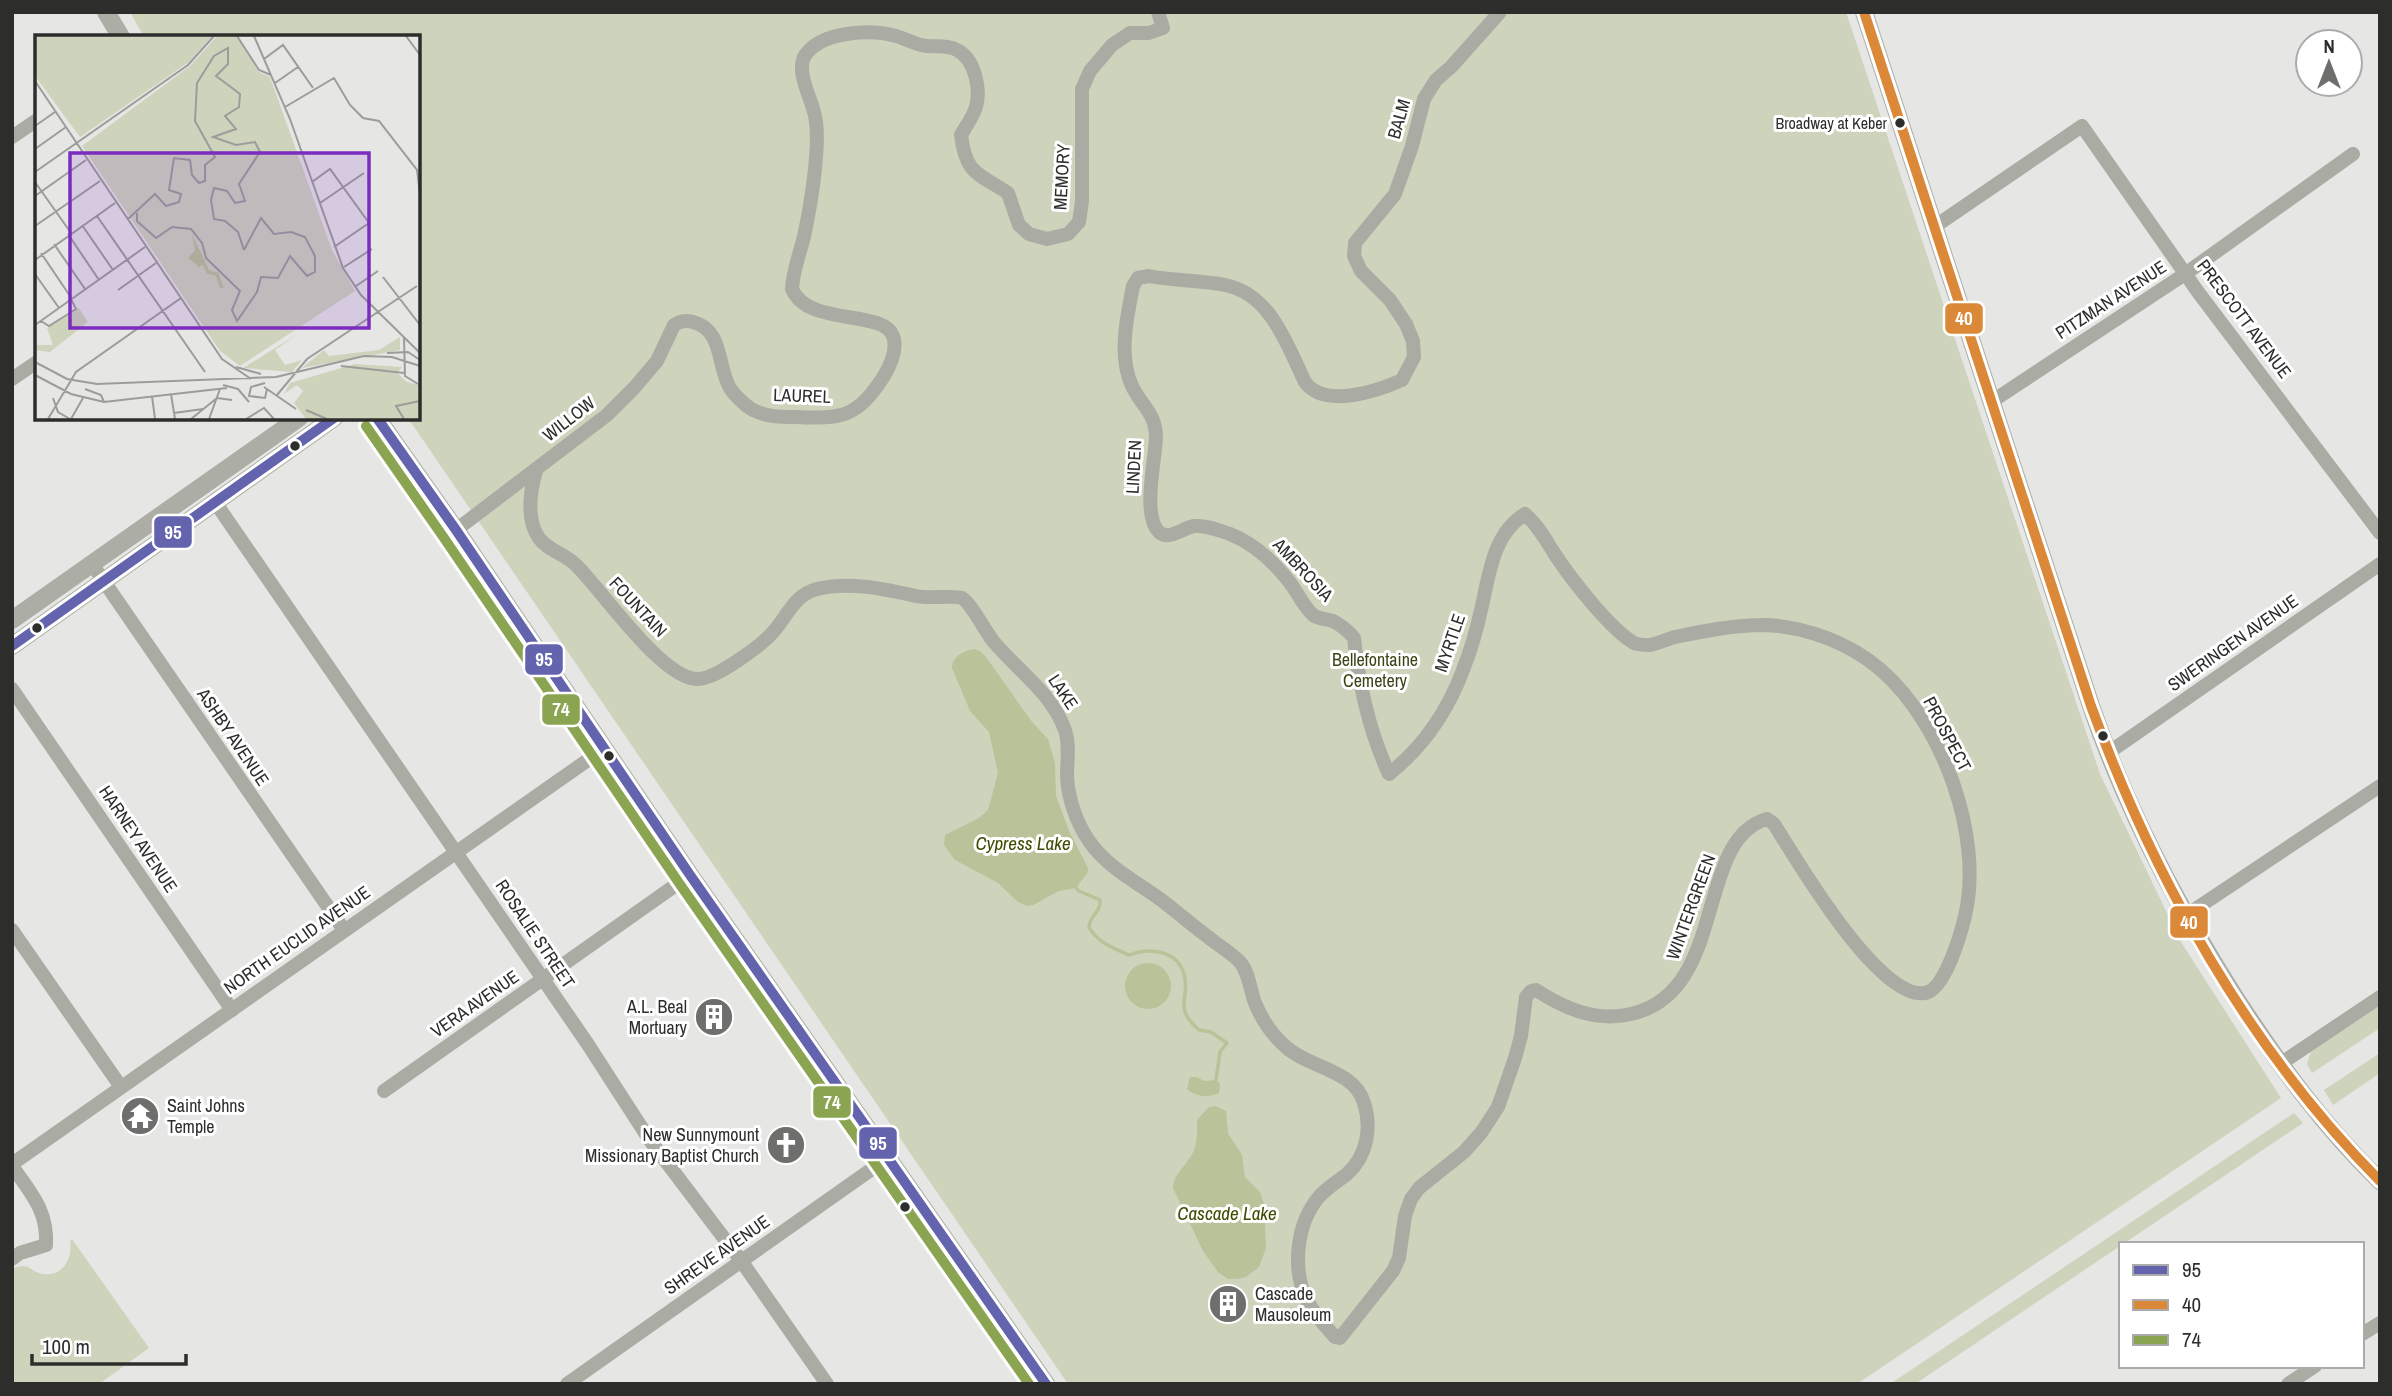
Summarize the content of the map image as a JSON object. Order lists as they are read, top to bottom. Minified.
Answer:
{"streets":{"street":["BALM","MEMORY","PITZMAN AVENUE","PRESCOTT AVENUE","LAUREL","WILLOW","LINDEN","AMBROSIA","FOUNTAIN","MYRTLE","SWERINGEN AVENUE","LAKE","PROSPECT","ASHBY AVENUE","HARNEY AVENUE","WINTERGREEN","ROSALIE STREET","NORTH EUCLID AVENUE","VERA AVENUE","SHREVE AVENUE"]},"crossings":[["BALM","LINDEN"],["MEMORY","LAUREL"],["PITZMAN AVENUE","PRESCOTT AVENUE"],["LAUREL","WILLOW"],["WILLOW","FOUNTAIN"],["LINDEN","AMBROSIA"],["AMBROSIA","MYRTLE"],["FOUNTAIN","LAKE"],["MYRTLE","PROSPECT"],["LAKE","WINTERGREEN"],["PROSPECT","WINTERGREEN"],["ASHBY AVENUE","NORTH EUCLID AVENUE"],["HARNEY AVENUE","NORTH EUCLID AVENUE"],["ROSALIE STREET","NORTH EUCLID AVENUE"],["ROSALIE STREET","VERA AVENUE"],["ROSALIE STREET","SHREVE AVENUE"]],"water":["Cypress Lake","Cascade Lake"],"parks":["Bellefontaine Cemetery"],"places":{"other":["Broadway at Keber"],"building":["A.L. Beal Mortuary","Cascade Mausoleum"],"temple":["Saint Johns Temple"],"church":["New Sunnymount Missionary Baptist Church"]},"lines":["transit line 40","transit line 95","transit line 74"],"legend":["95","40","74"],"scale_bar":"100 m","north":"top"}
